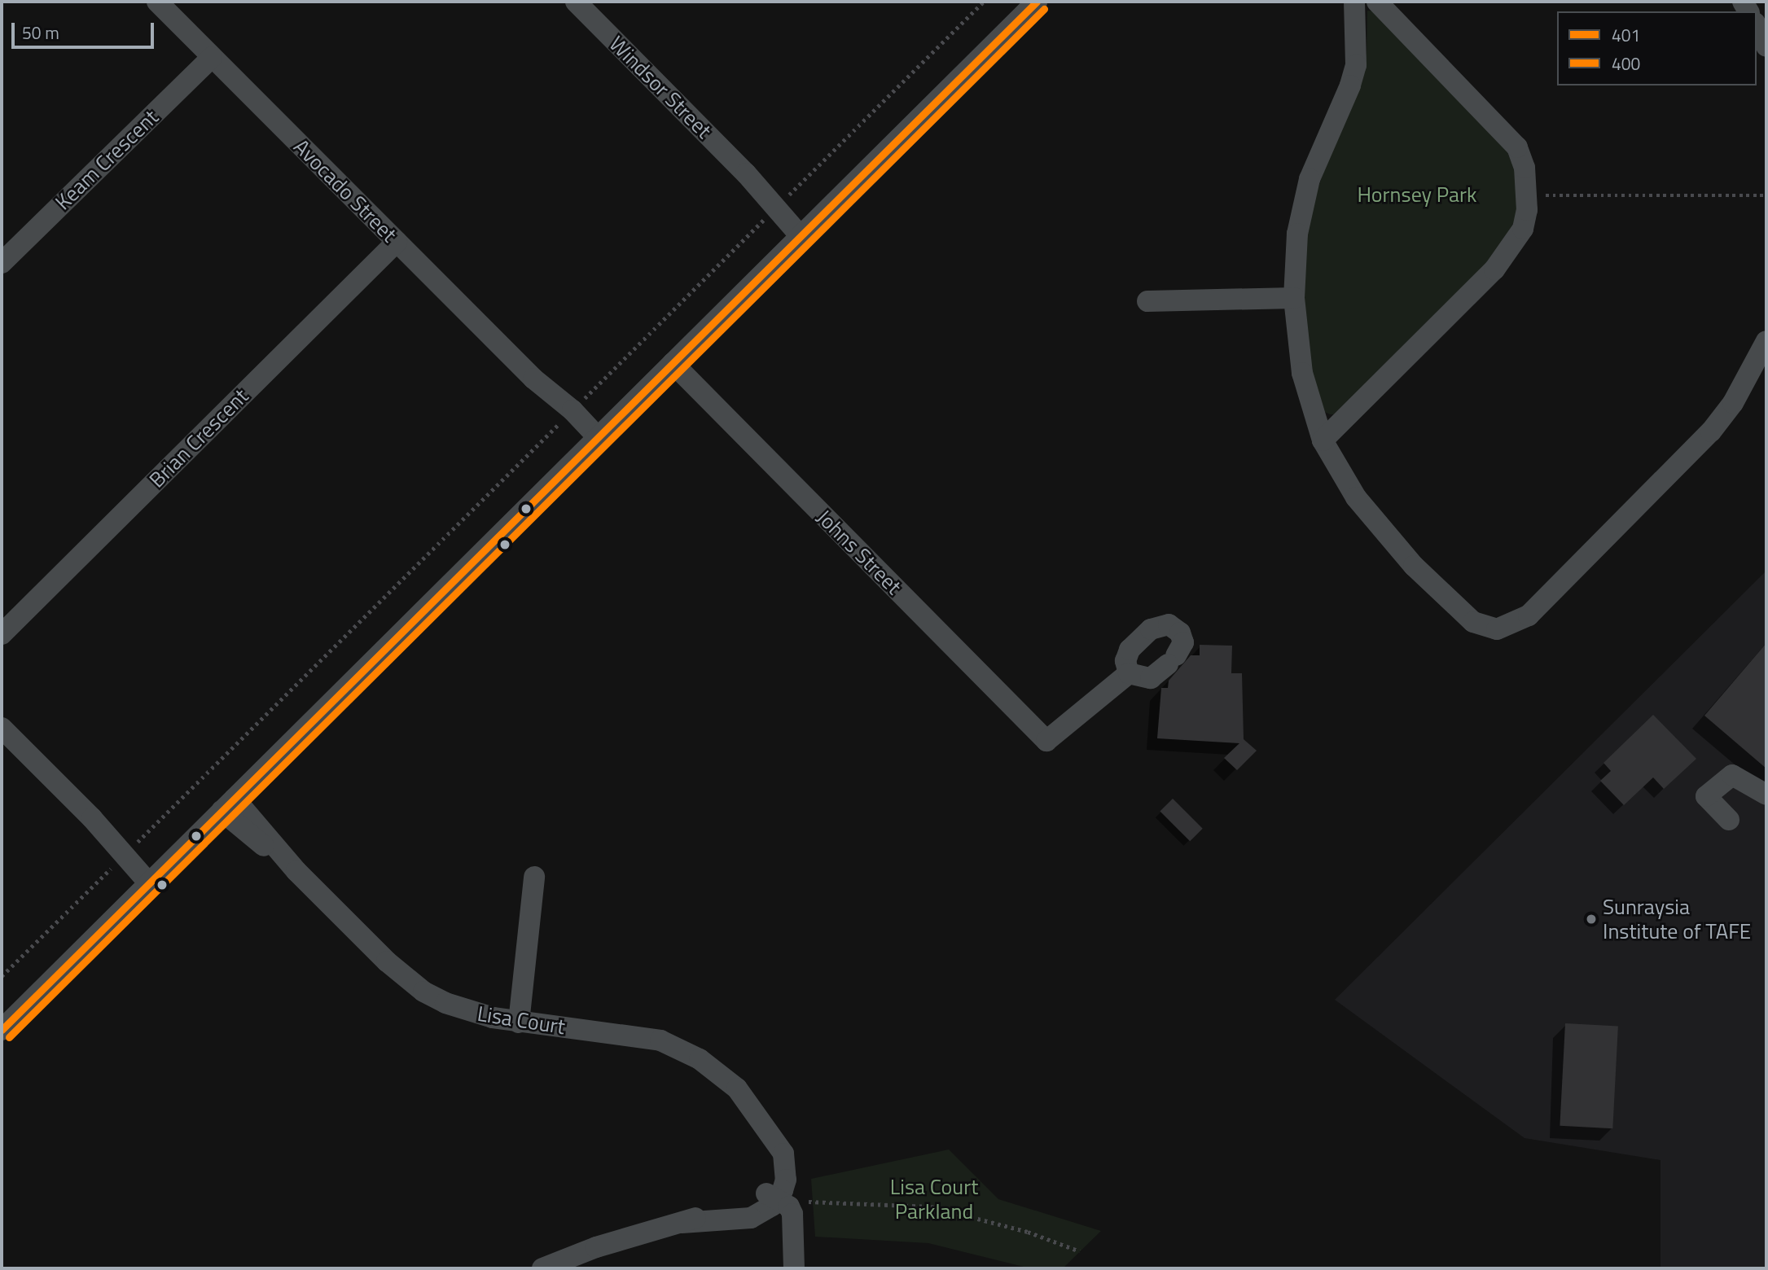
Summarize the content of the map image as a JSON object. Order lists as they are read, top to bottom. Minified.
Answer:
{"streets":{"street":["Windsor Street","Keam Crescent","Avocado Street","Brian Crescent","Johns Street","Lisa Court"]},"crossings":[["Keam Crescent","Avocado Street"],["Avocado Street","Brian Crescent"]],"parks":["Hornsey Park","Lisa Court Parkland"],"places":["Sunraysia Institute of TAFE"],"lines":["transit line 401","transit line 400"],"legend":["401","400"],"scale_bar":"50 m"}
